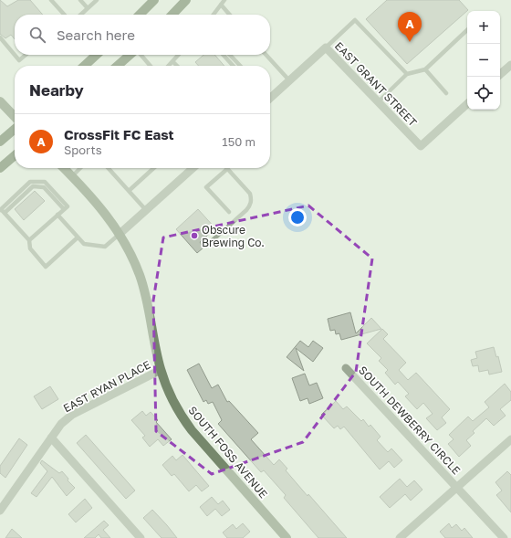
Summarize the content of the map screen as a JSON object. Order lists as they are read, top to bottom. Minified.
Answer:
{"streets":{"street":["EAST GRANT STREET","EAST RYAN PLACE","SOUTH DEWBERRY CIRCLE","SOUTH FOSS AVENUE"]},"crossings":[["EAST RYAN PLACE","SOUTH FOSS AVENUE"]],"places":["Obscure Brewing Co."],"page":{"map_buttons":["+","−"],"pins":"A","search":"Search here","heading":"Nearby","list":[{"mark":"A","name":"CrossFit FC East","note":"Sports","value":"150 m"}]}}
